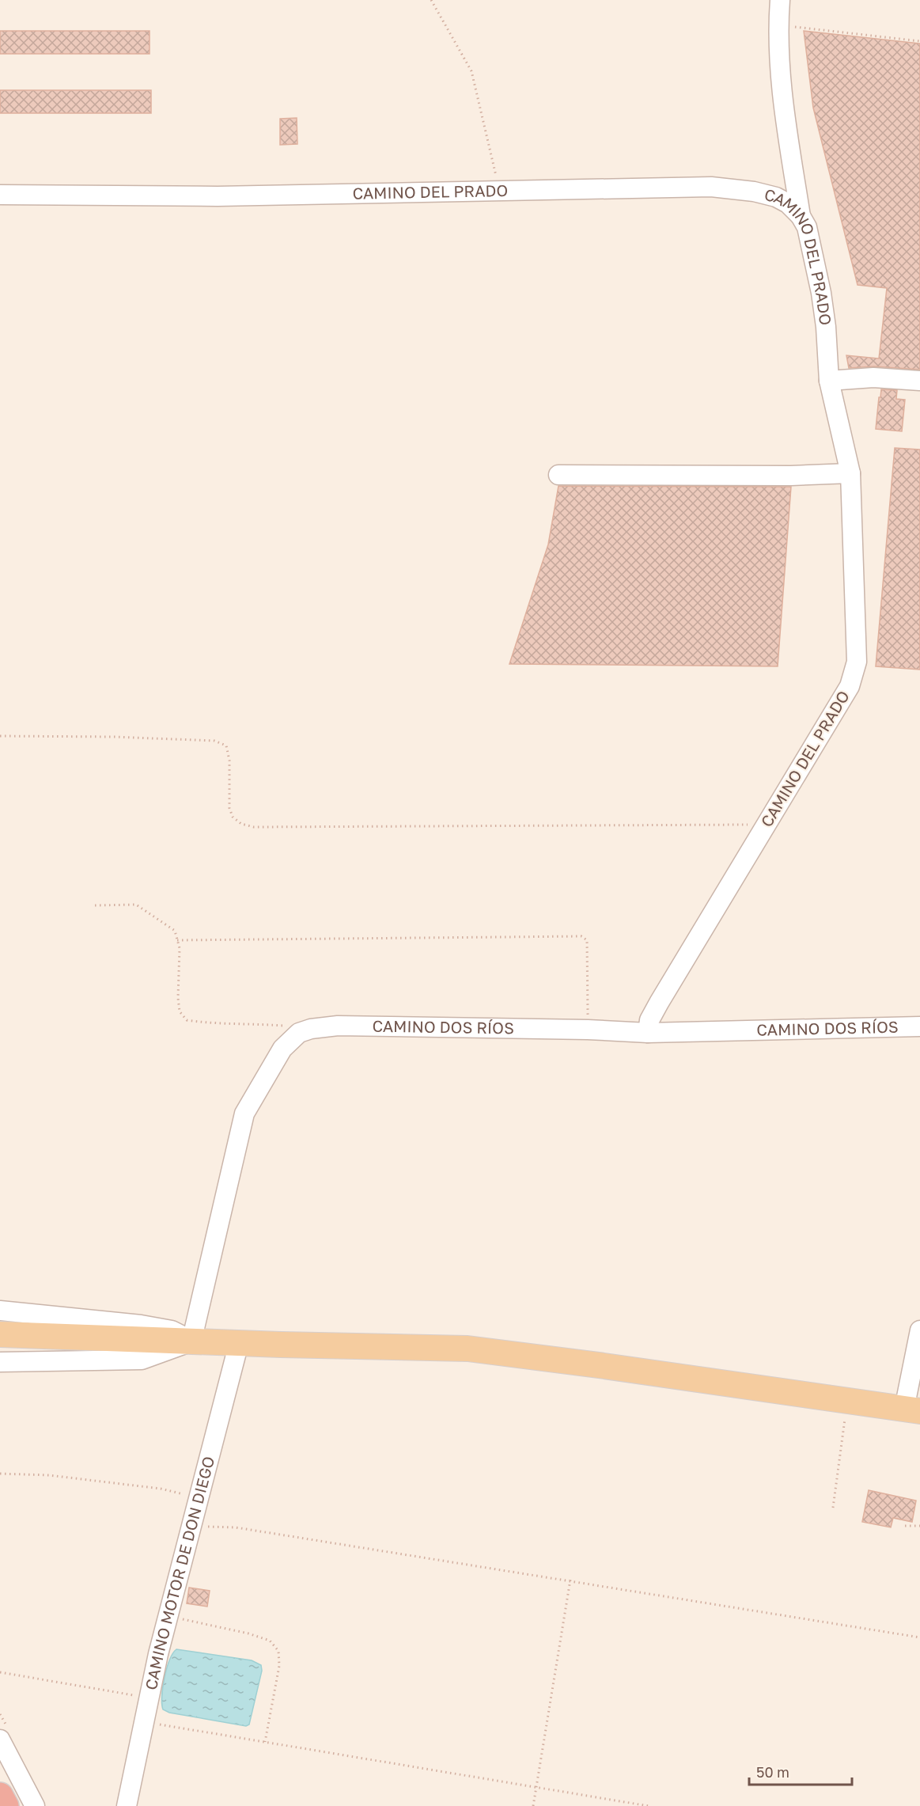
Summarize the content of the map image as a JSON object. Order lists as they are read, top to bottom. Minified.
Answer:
{"streets":{"street":["CAMINO DEL PRADO","CAMINO DOS RÍOS","CAMINO MOTOR DE DON DIEGO"]},"crossings":[["CAMINO DEL PRADO","CAMINO DOS RÍOS"]],"scale_bar":"50 m"}
